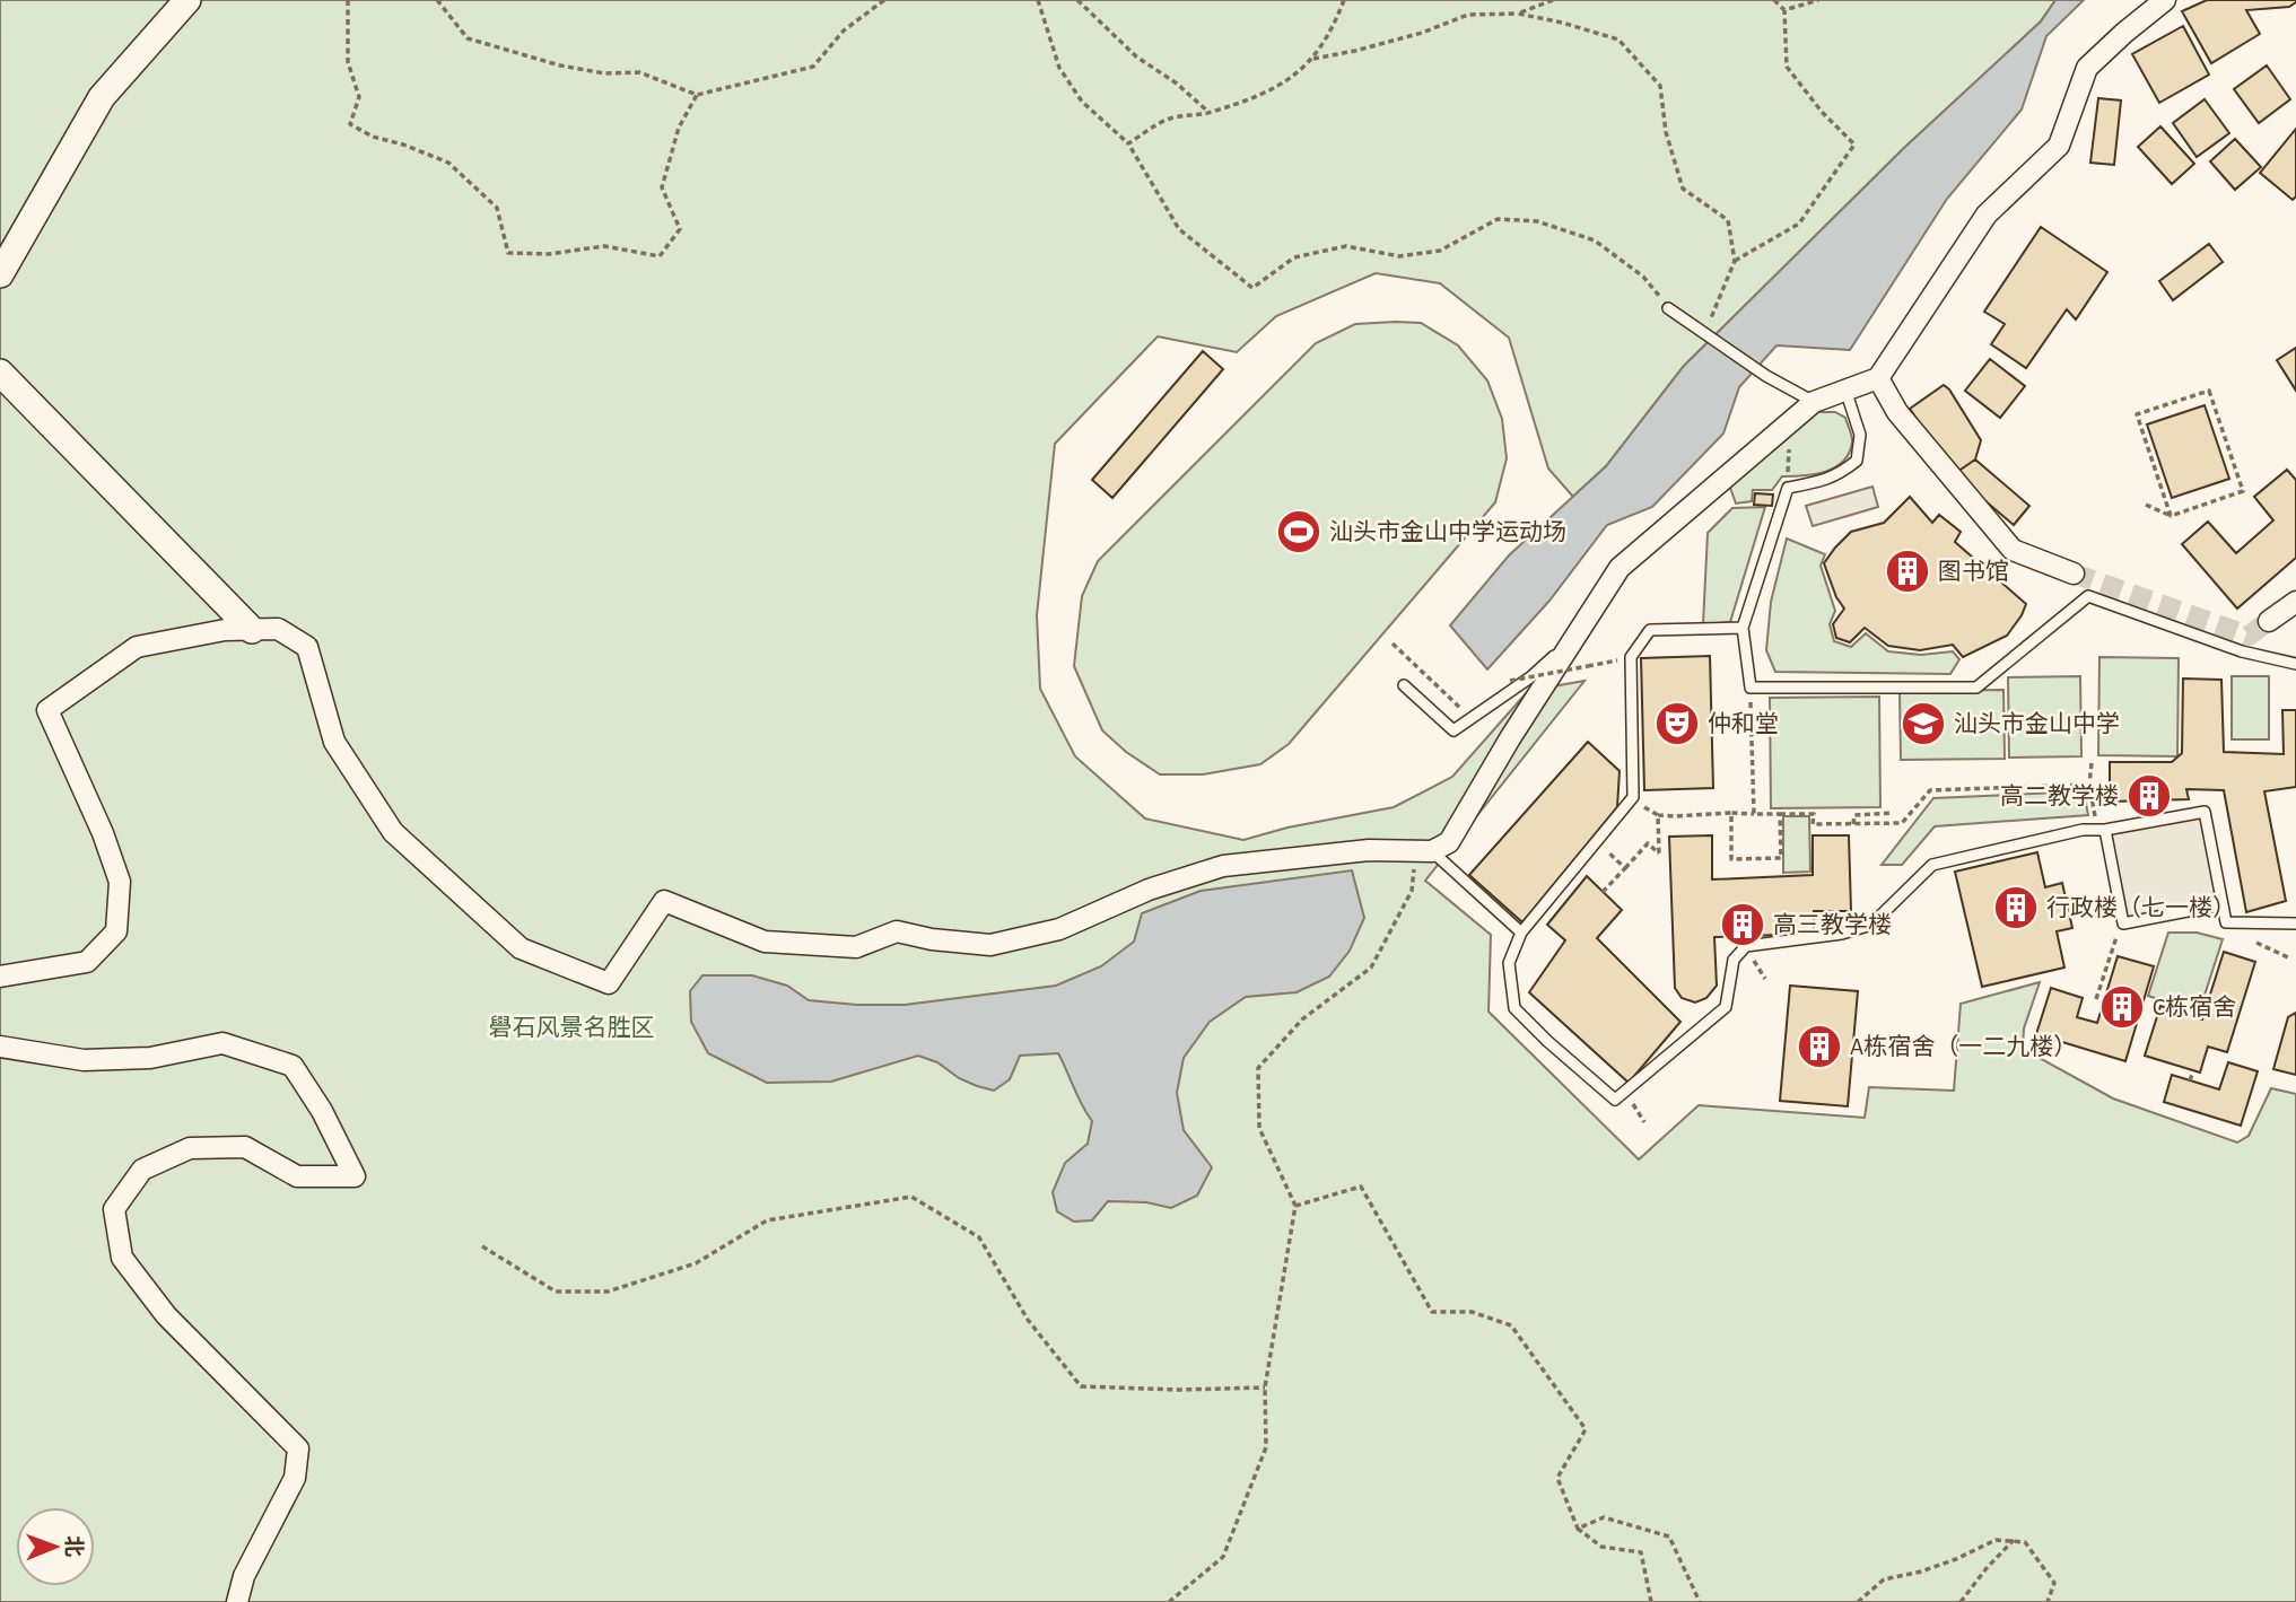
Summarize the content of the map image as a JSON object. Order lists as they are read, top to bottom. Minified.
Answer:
{"parks":["礐石风景名胜区"],"places":{"sports":["汕头市金山中学运动场"],"building":["图书馆","高二教学楼","行政楼（七一楼）","高三教学楼","C栋宿舍","A栋宿舍（一二九楼）"],"theatre":["仲和堂"],"school or university":["汕头市金山中学"]},"north":"right"}
